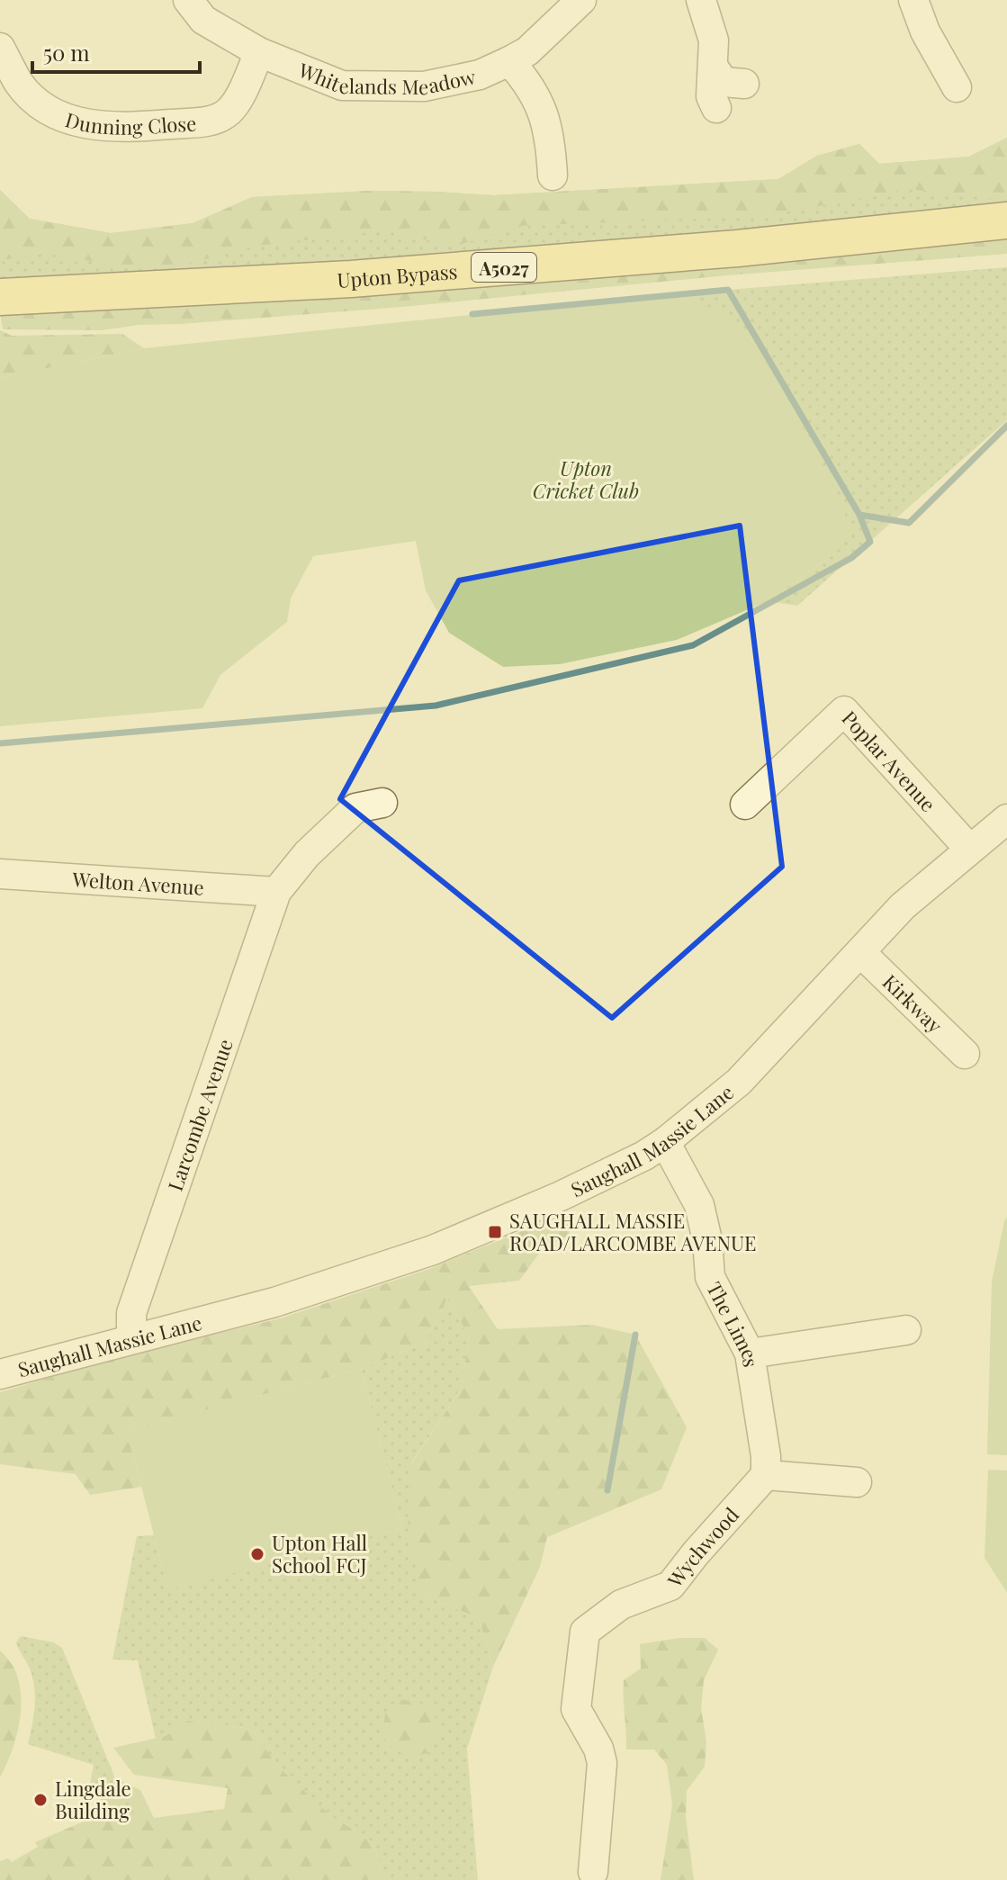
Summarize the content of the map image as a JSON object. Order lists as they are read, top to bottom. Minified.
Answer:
{"streets":{"main road":["A5027","Upton Bypass"],"street":["Whitelands Meadow","Dunning Close","Poplar Avenue","Welton Avenue","Kirkway","Larcombe Avenue","Saughall Massie Lane","The Limes","Wychwood"]},"crossings":[["Whitelands Meadow","Dunning Close"],["Poplar Avenue","Saughall Massie Lane"],["Welton Avenue","Larcombe Avenue"],["Kirkway","Saughall Massie Lane"],["Larcombe Avenue","Saughall Massie Lane"],["Saughall Massie Lane","The Limes"],["The Limes","Wychwood"]],"parks":["Upton Cricket Club"],"places":{"transit":["SAUGHALL MASSIE ROAD/LARCOMBE AVENUE"],"other":["Upton Hall School FCJ","Lingdale Building"]},"scale_bar":"50 m"}
